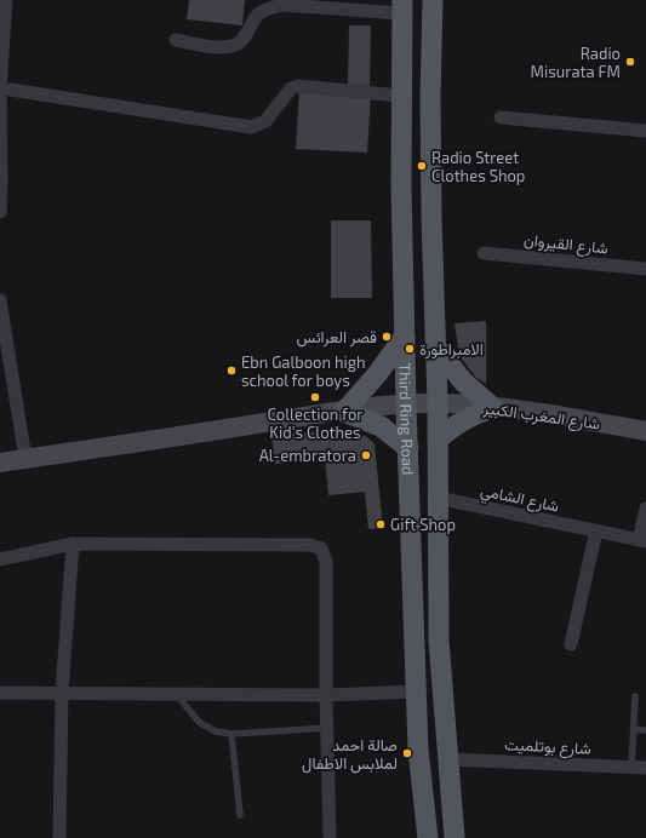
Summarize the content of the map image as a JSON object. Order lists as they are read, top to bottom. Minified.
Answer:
{"streets":{"main road":["Third Ring Road"],"street":["شارع القيروان","شارع المغرب الكبير","شارع الشامي","شارع بوتلميت"]},"crossings":[["شارع المغرب الكبير","Third Ring Road"],["Third Ring Road","شارع الشامي"],["Third Ring Road","شارع بوتلميت"]],"places":["Radio Misurata FM","Radio Street Clothes Shop","قصر العرائس","الامبراطورة","Ebn Galboon high school for boys","Collection for Kid's Clothes","Al-embratora","Gift Shop","صالة احمد لملابس الاطفال"]}
